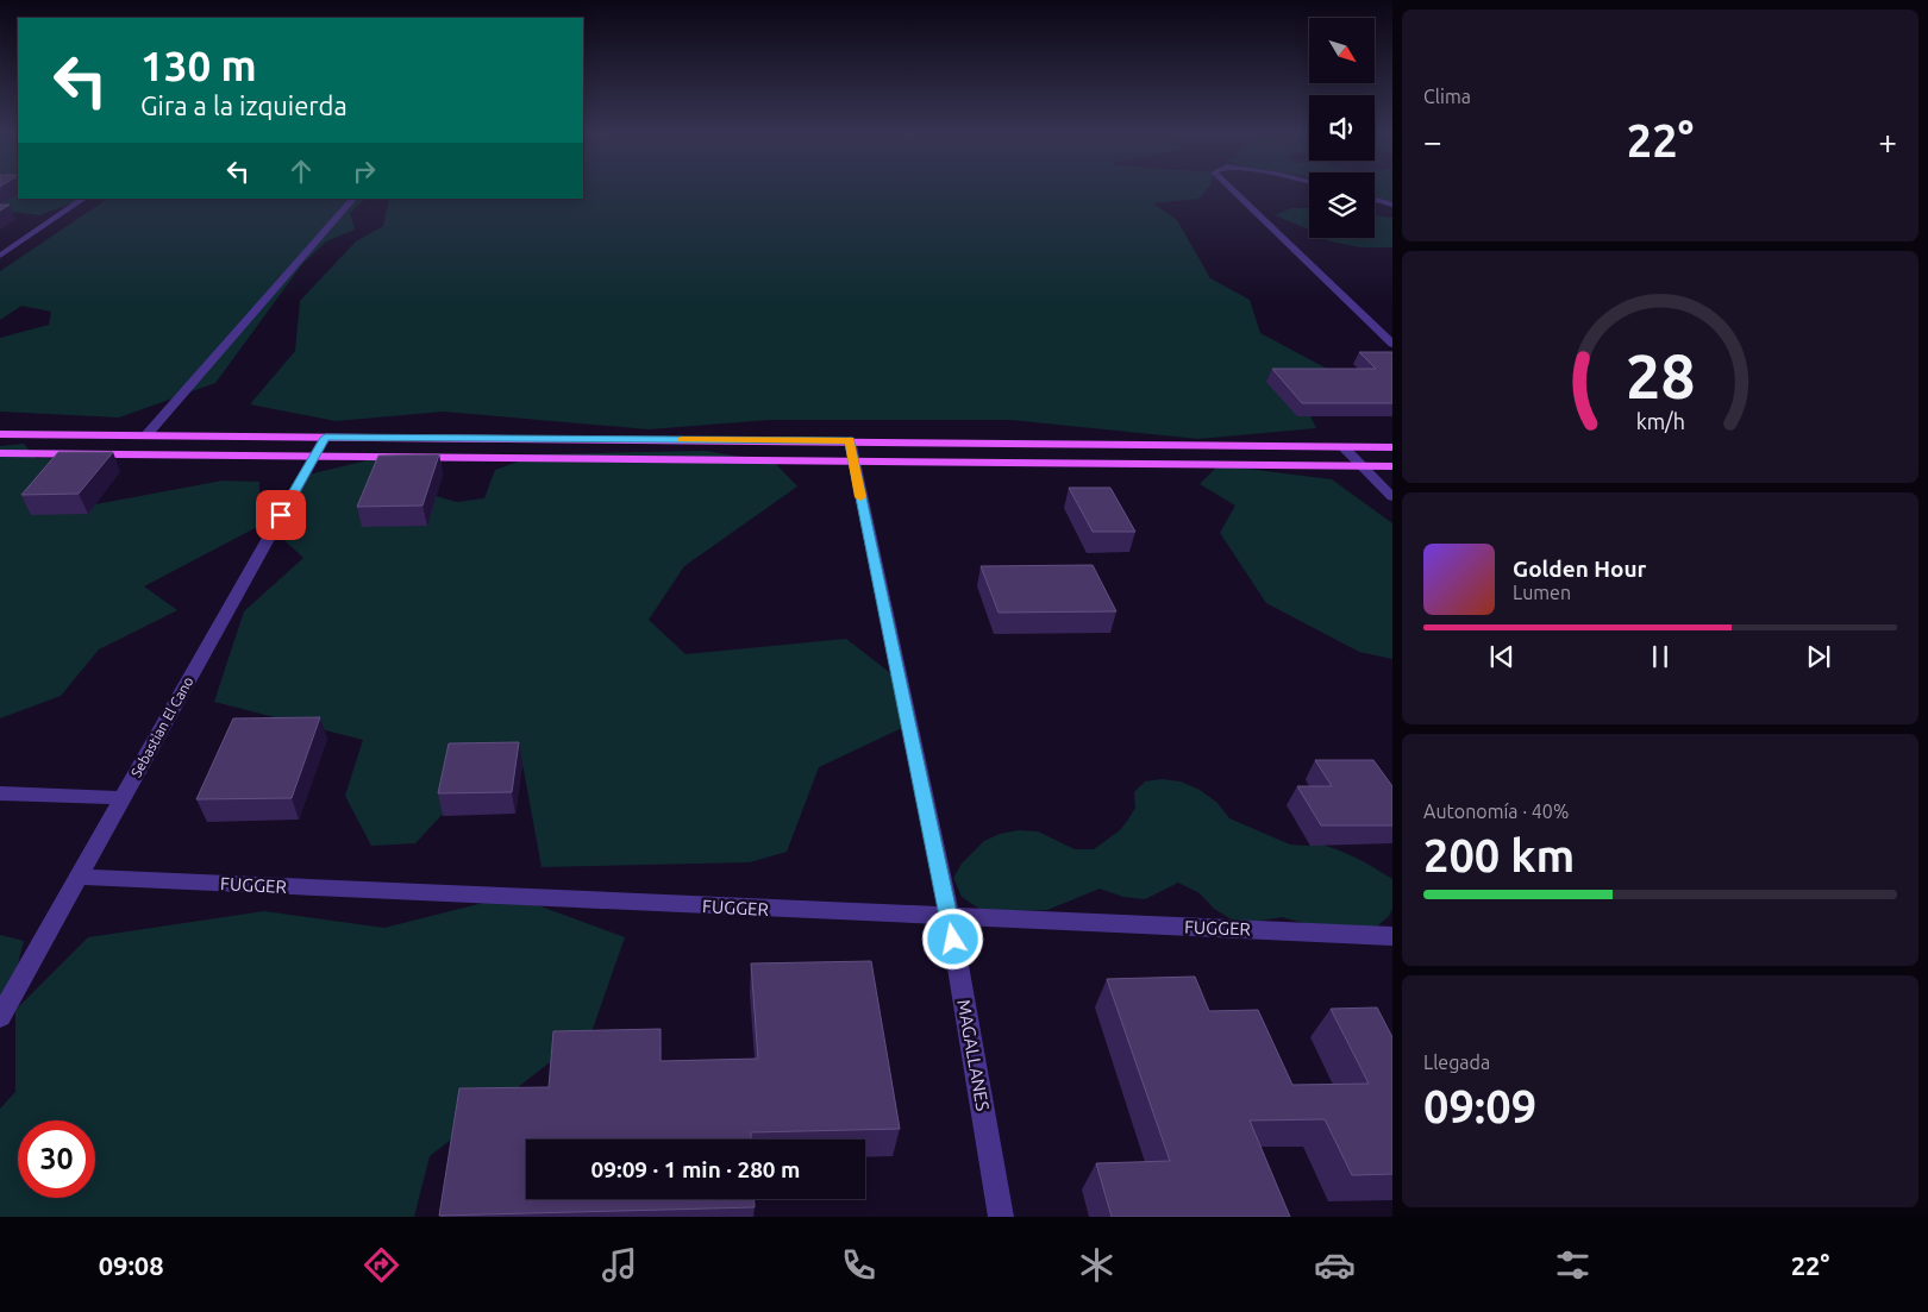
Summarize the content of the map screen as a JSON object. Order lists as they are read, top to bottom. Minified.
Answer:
{"streets":{"street":["Sebastian El Cano","FUGGER","MAGALLANES"]},"crossings":[["Sebastian El Cano","FUGGER"],["FUGGER","MAGALLANES"]],"north":"bottom right","page":{"tile":["Clima",["Autonomía · 40%","200 km"],["Llegada","09:09"]],"turn":["130 m","Gira a la izquierda"],"heat":["−","22°","+"],"song":["Golden Hour","Lumen"],"limit":"30","trip":"09:09 · 1 min · 280 m","tabs":["09:08","22°"],"gauge":["28","km/h"]}}
